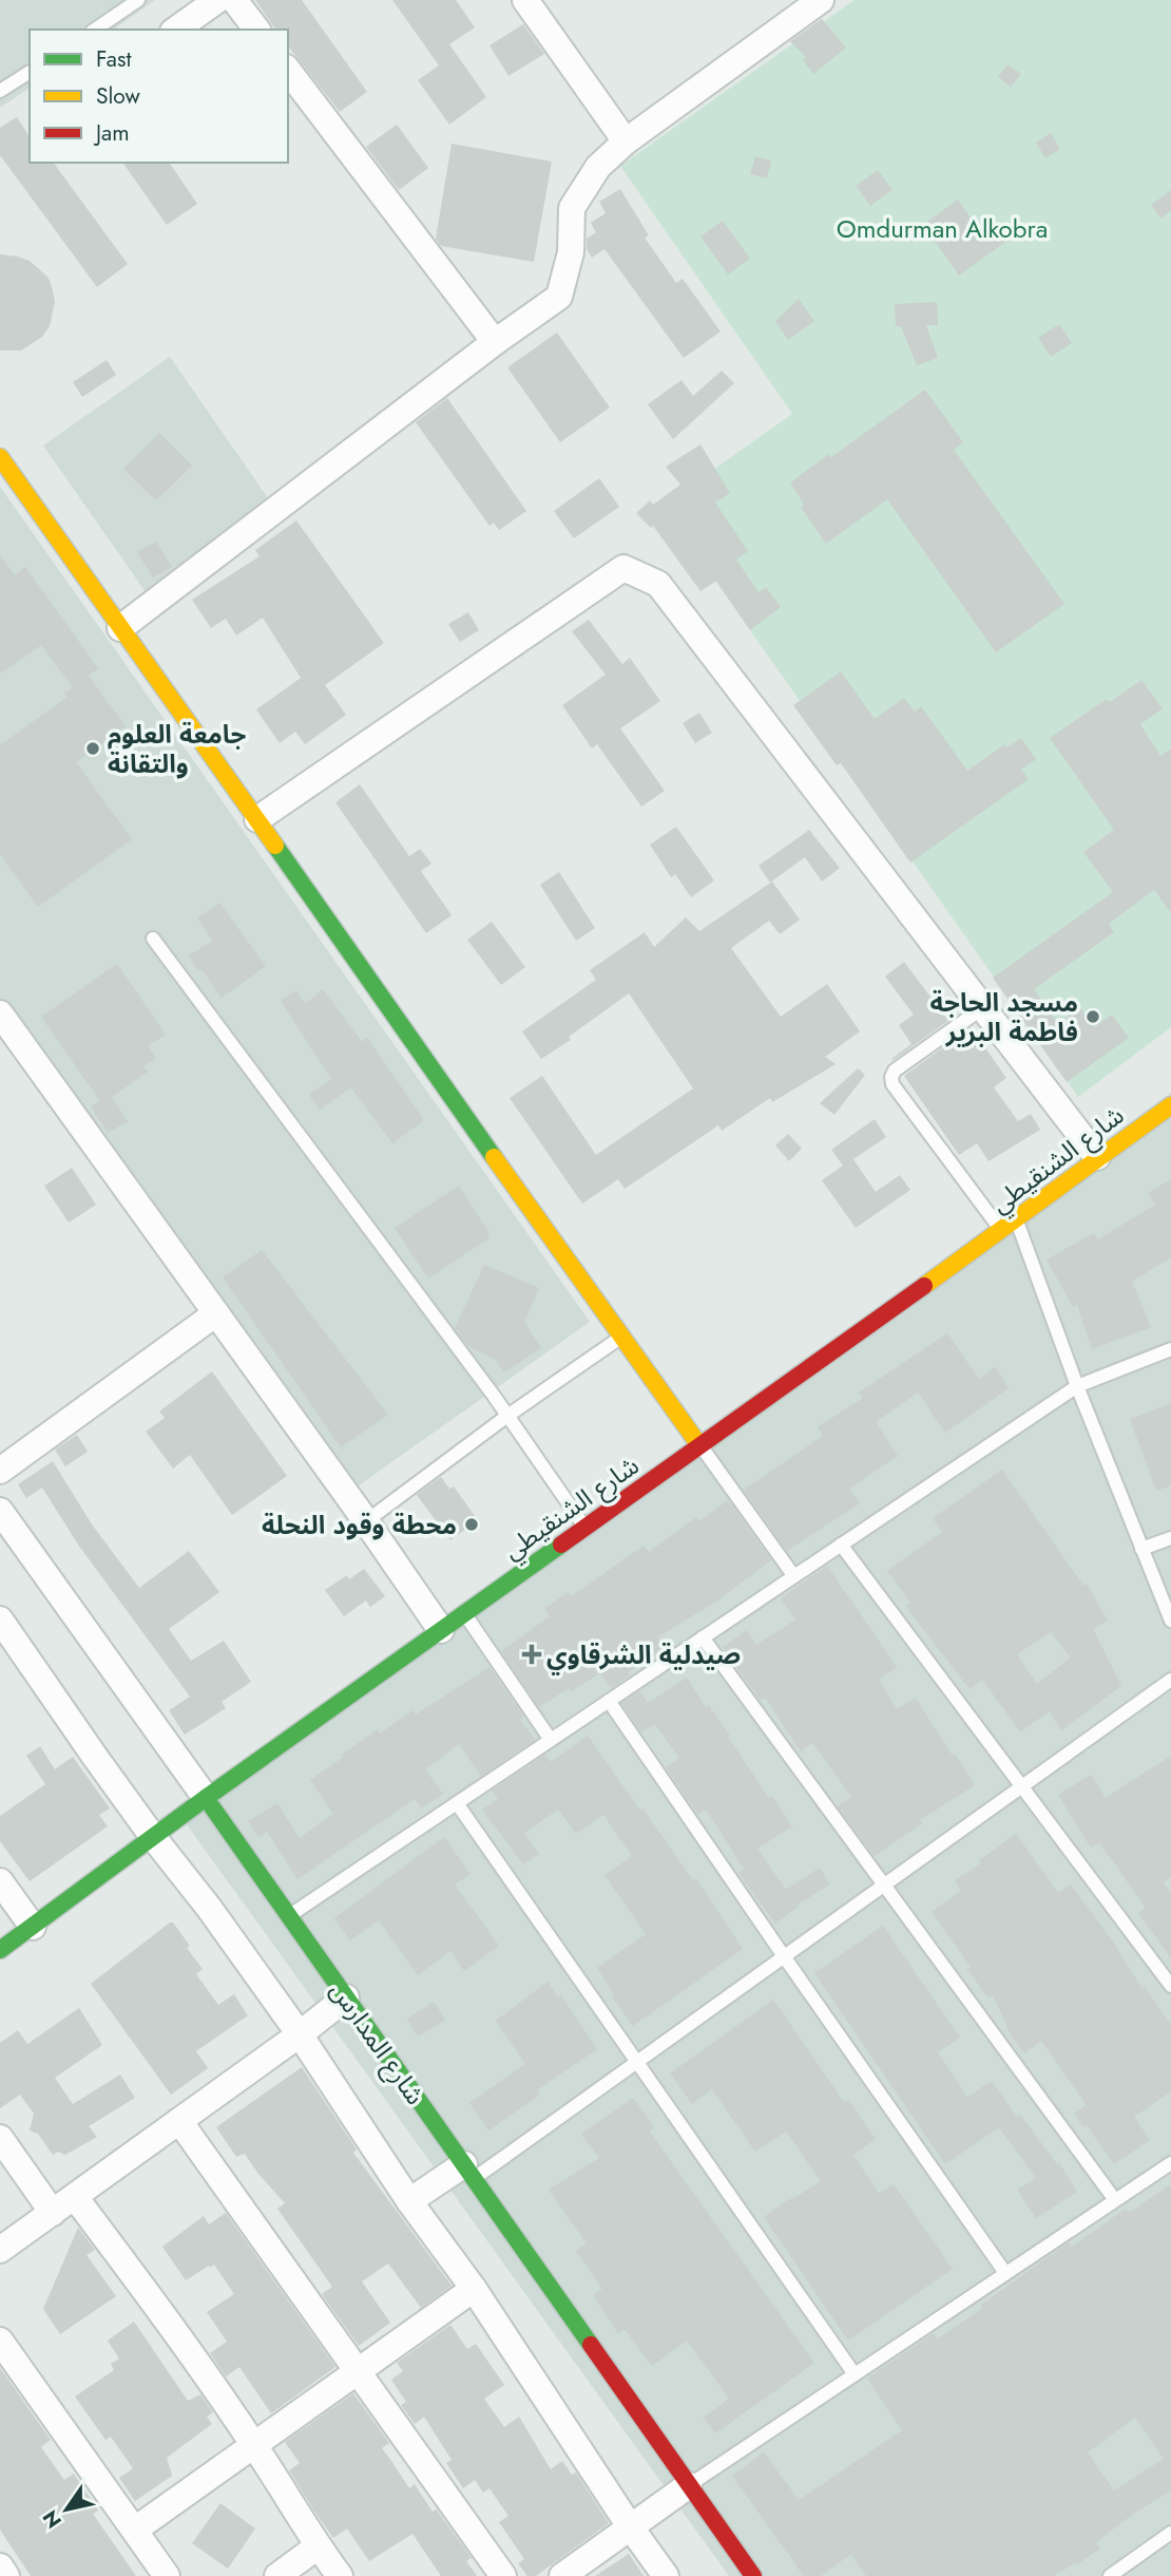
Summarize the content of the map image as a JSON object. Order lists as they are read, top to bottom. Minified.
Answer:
{"streets":{"street":["شارع الشنقيطي","شارع المدارس"]},"crossings":[["شارع الشنقيطي","شارع المدارس"]],"parks":["Omdurman Alkobra"],"places":{"other":["جامعة العلوم والتقانة","مسجد الحاجة فاطمة البرير","محطة وقود النحلة"],"health":["صيدلية الشرقاوي"]},"legend":["Fast","Slow","Jam"],"north":"bottom left"}
